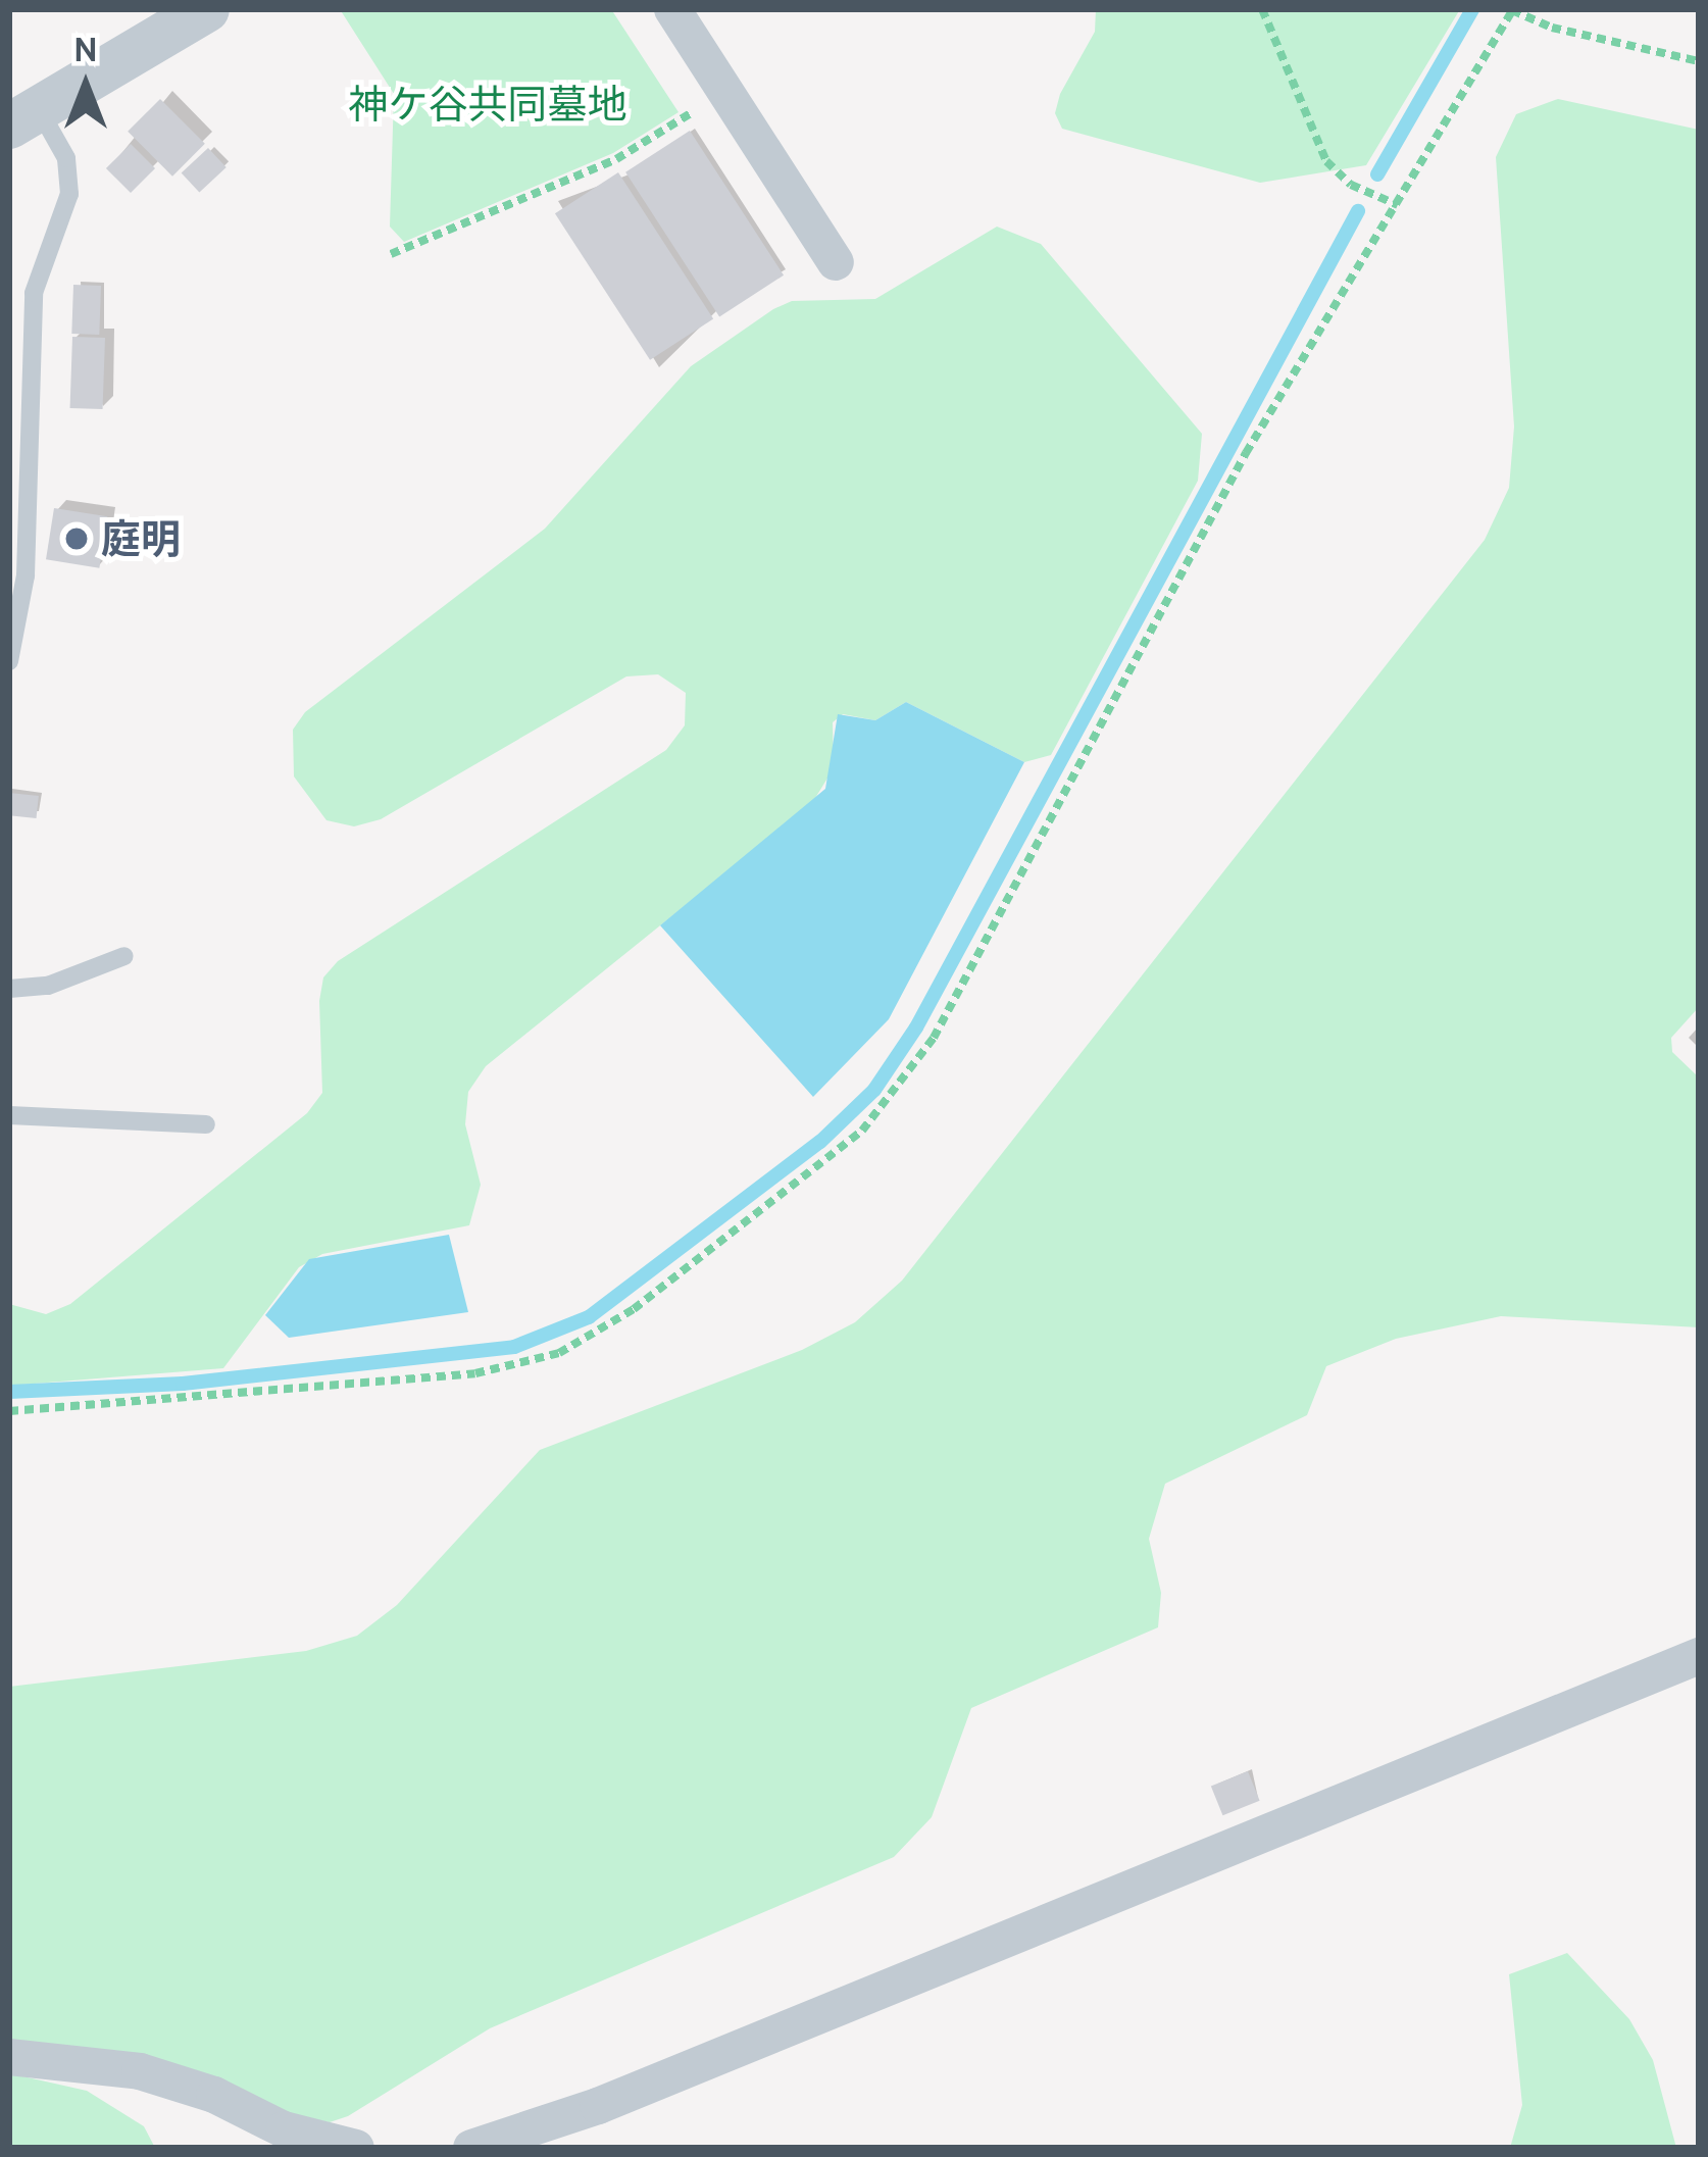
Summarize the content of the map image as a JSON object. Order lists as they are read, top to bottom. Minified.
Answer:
{"parks":["神ケ谷共同墓地"],"places":["庭明"],"north":"top"}
